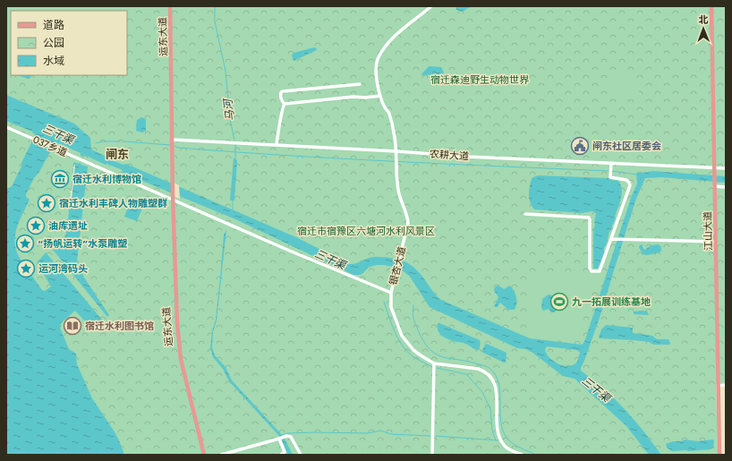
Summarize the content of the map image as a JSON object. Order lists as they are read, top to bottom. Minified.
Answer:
{"streets":{"main road":["运东大道","江山大道"],"street":["037乡道","农耕大道","银杏大道"]},"crossings":[["运东大道","037乡道"],["运东大道","农耕大道"],["037乡道","银杏大道"],["农耕大道","江山大道"],["农耕大道","银杏大道"]],"districts":["闸东"],"water":["马河","三干渠"],"parks":["宿迁森迪野生动物世界","宿迁市宿豫区六塘河水利风景区"],"places":{"public building":["闸东社区居委会"],"museum":["宿迁水利博物馆"],"place":["宿迁水利丰碑人物雕塑群","油库遗址","“扬帆运转”水泵雕塑","运河湾码头"],"sports":["九一拓展训练基地"],"library":["宿迁水利图书馆"]},"legend":["道路","公园","水域"],"north":"top"}
